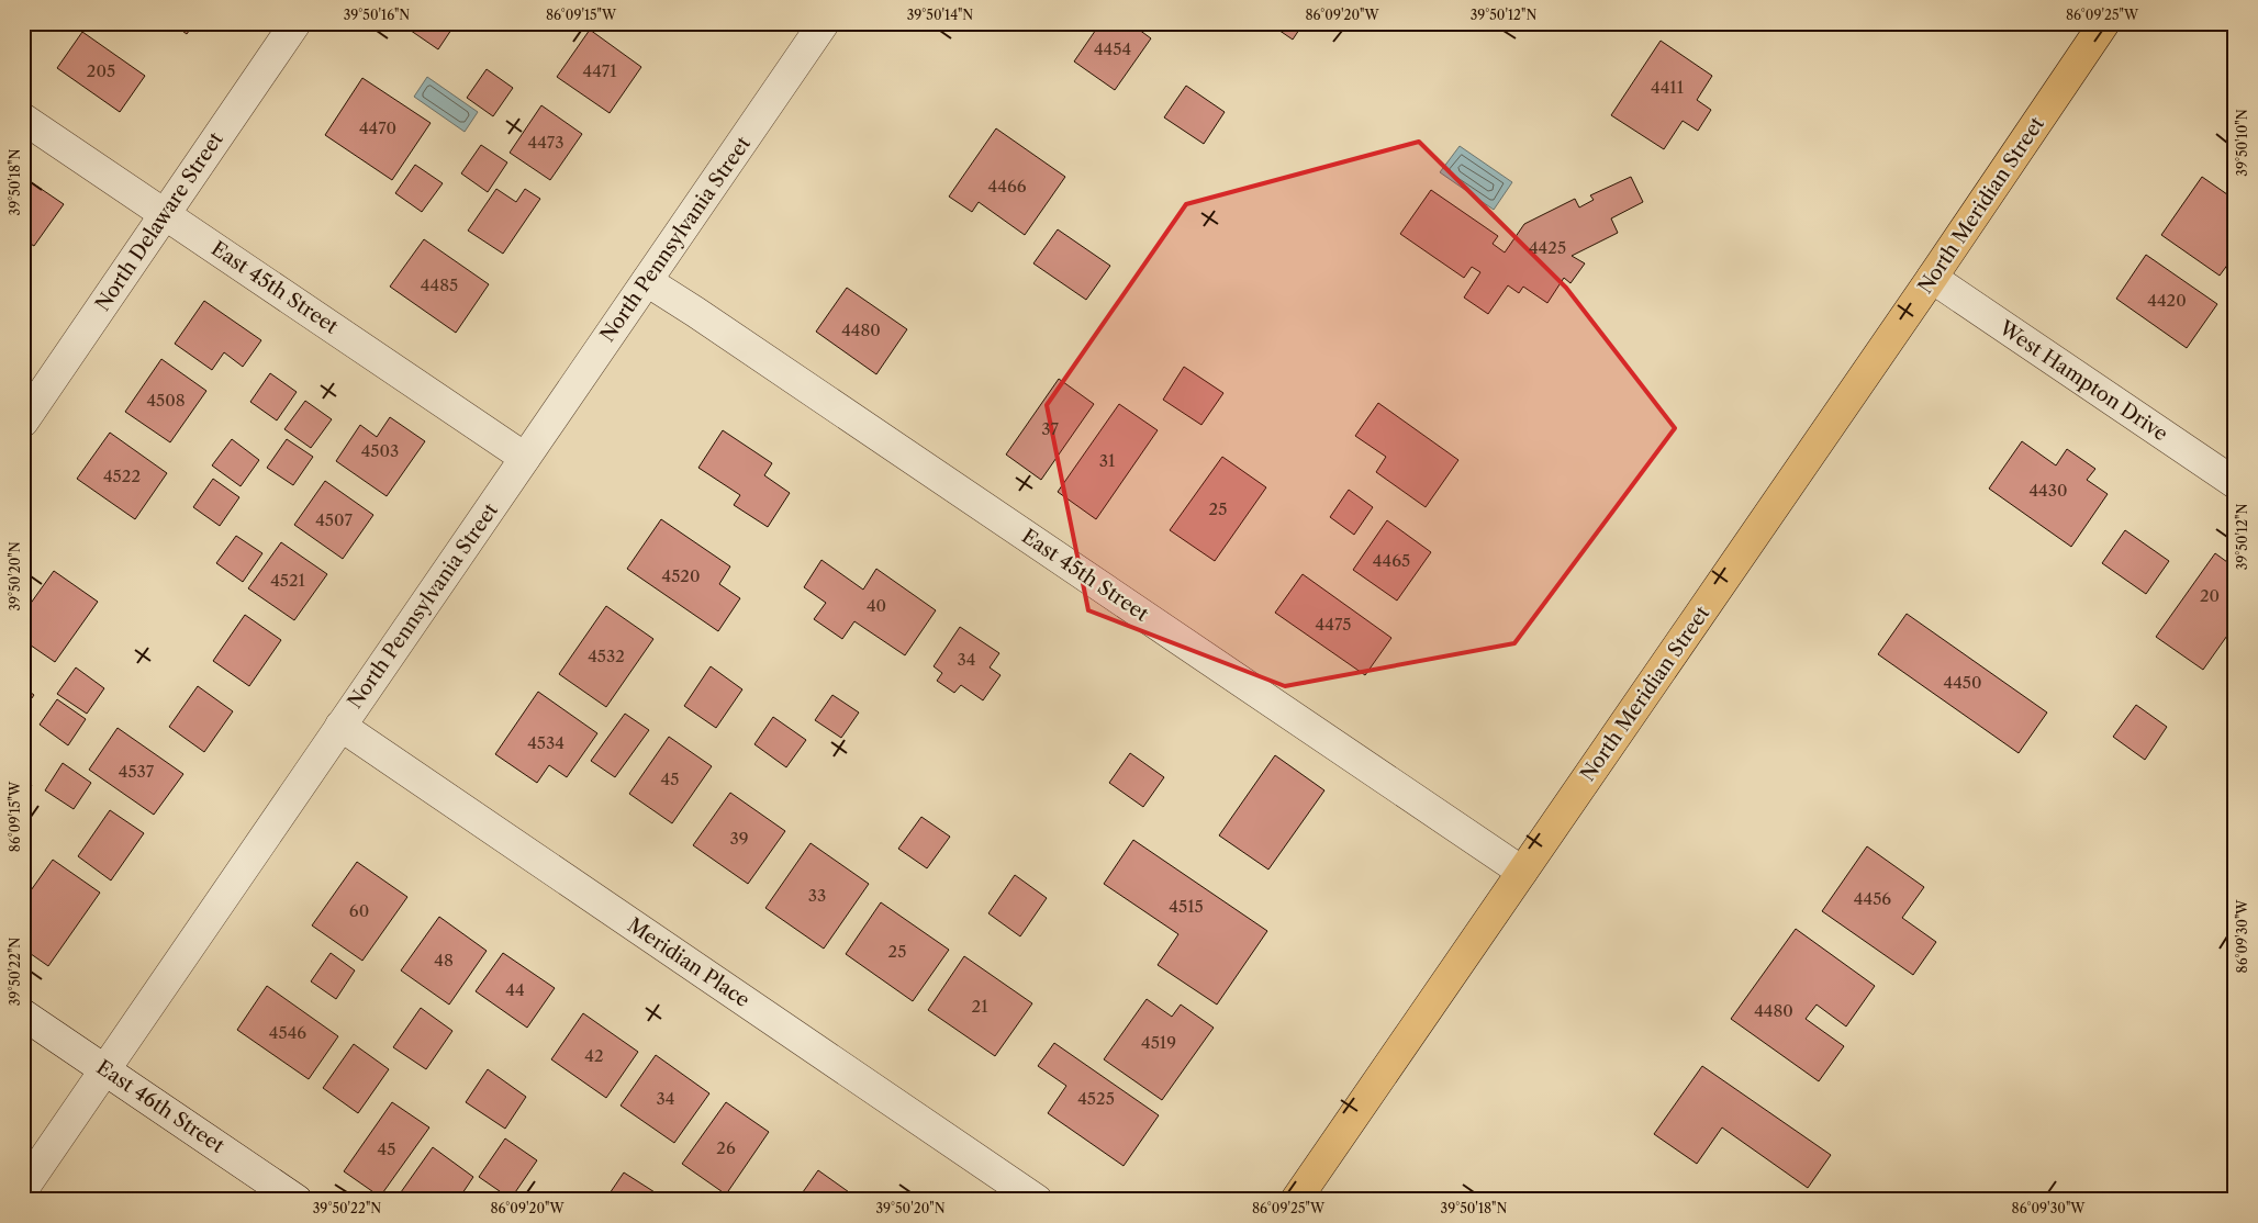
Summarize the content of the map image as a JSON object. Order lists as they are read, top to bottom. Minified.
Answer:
{"streets":{"main road":["North Meridian Street"],"street":["North Delaware Street","North Pennsylvania Street","East 45th Street","West Hampton Drive","Meridian Place","East 46th Street"]},"crossings":[["North Meridian Street","East 45th Street"],["North Meridian Street","West Hampton Drive"],["North Delaware Street","East 45th Street"],["North Pennsylvania Street","East 45th Street"],["North Pennsylvania Street","Meridian Place"],["North Pennsylvania Street","East 46th Street"]],"house_numbers":["4454","205","4471","4411","4470","4473","4466","4425","4485","4420","4480","4508","37","4503","31","4522","4430","25","4507","4465","4520","4521","20","40","4475","4532","34","4450","4534","4537","45","39","33","4456","4515","60","25","48","44","21","4480","4546","4519","42","34","4525","26","45"],"coordinates":["39°50'16\"N","86°09'15\"W","39°50'14\"N","86°09'20\"W","39°50'12\"N","86°09'25\"W","39°50'10\"N","39°50'18\"N","39°50'20\"N","86°09'30\"W","39°50'22\"N"]}
